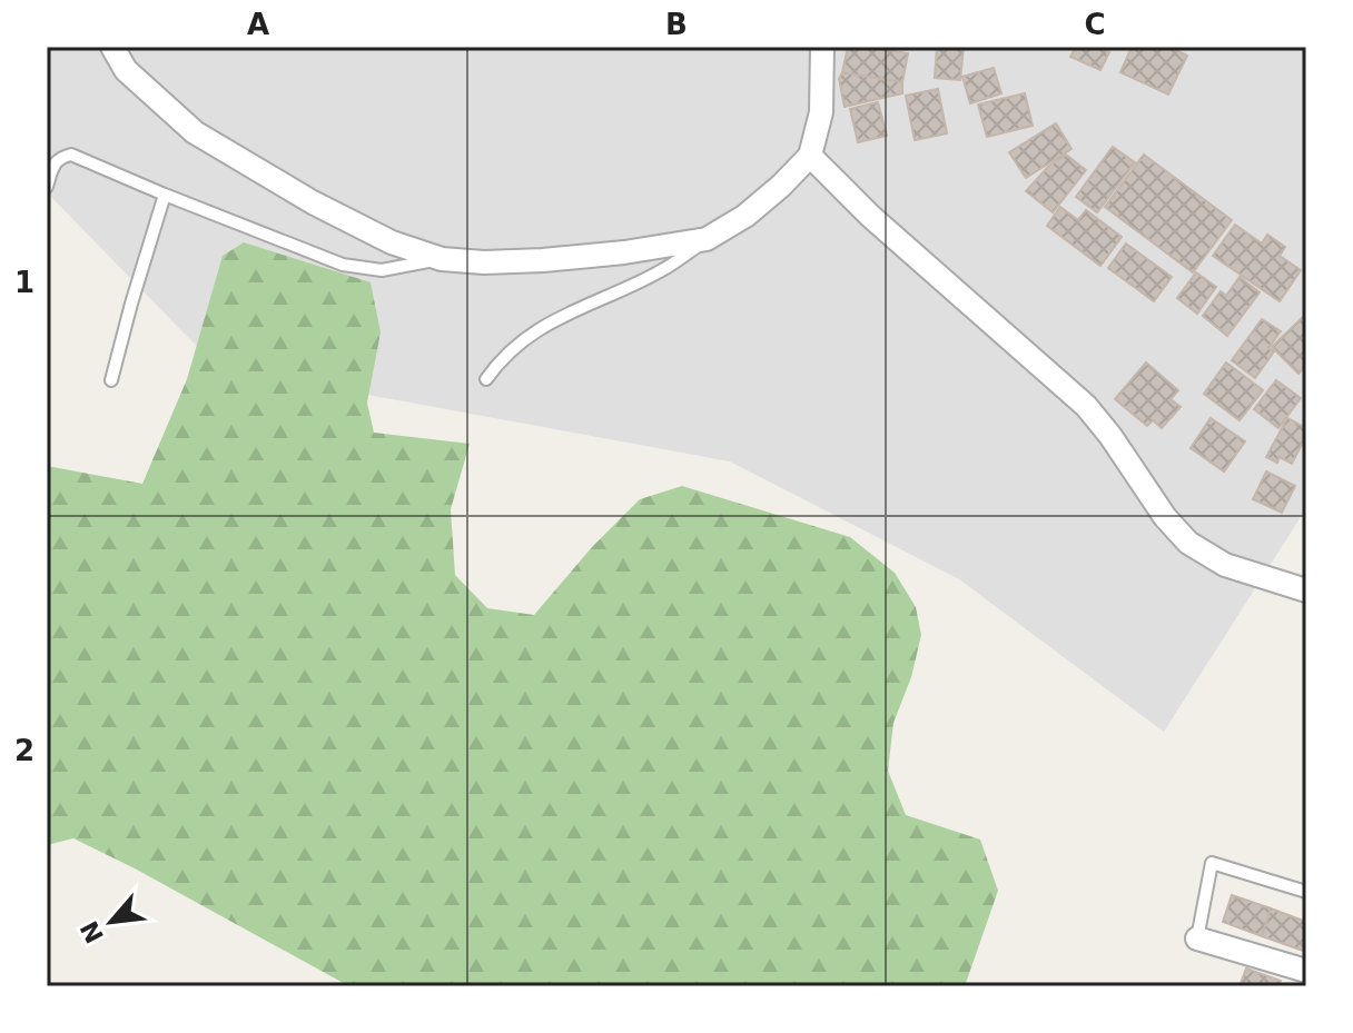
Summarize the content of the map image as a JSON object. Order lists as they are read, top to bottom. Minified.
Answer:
{"north":"bottom left","grid":{"columns":["A","B","C"],"rows":["1","2"]}}
